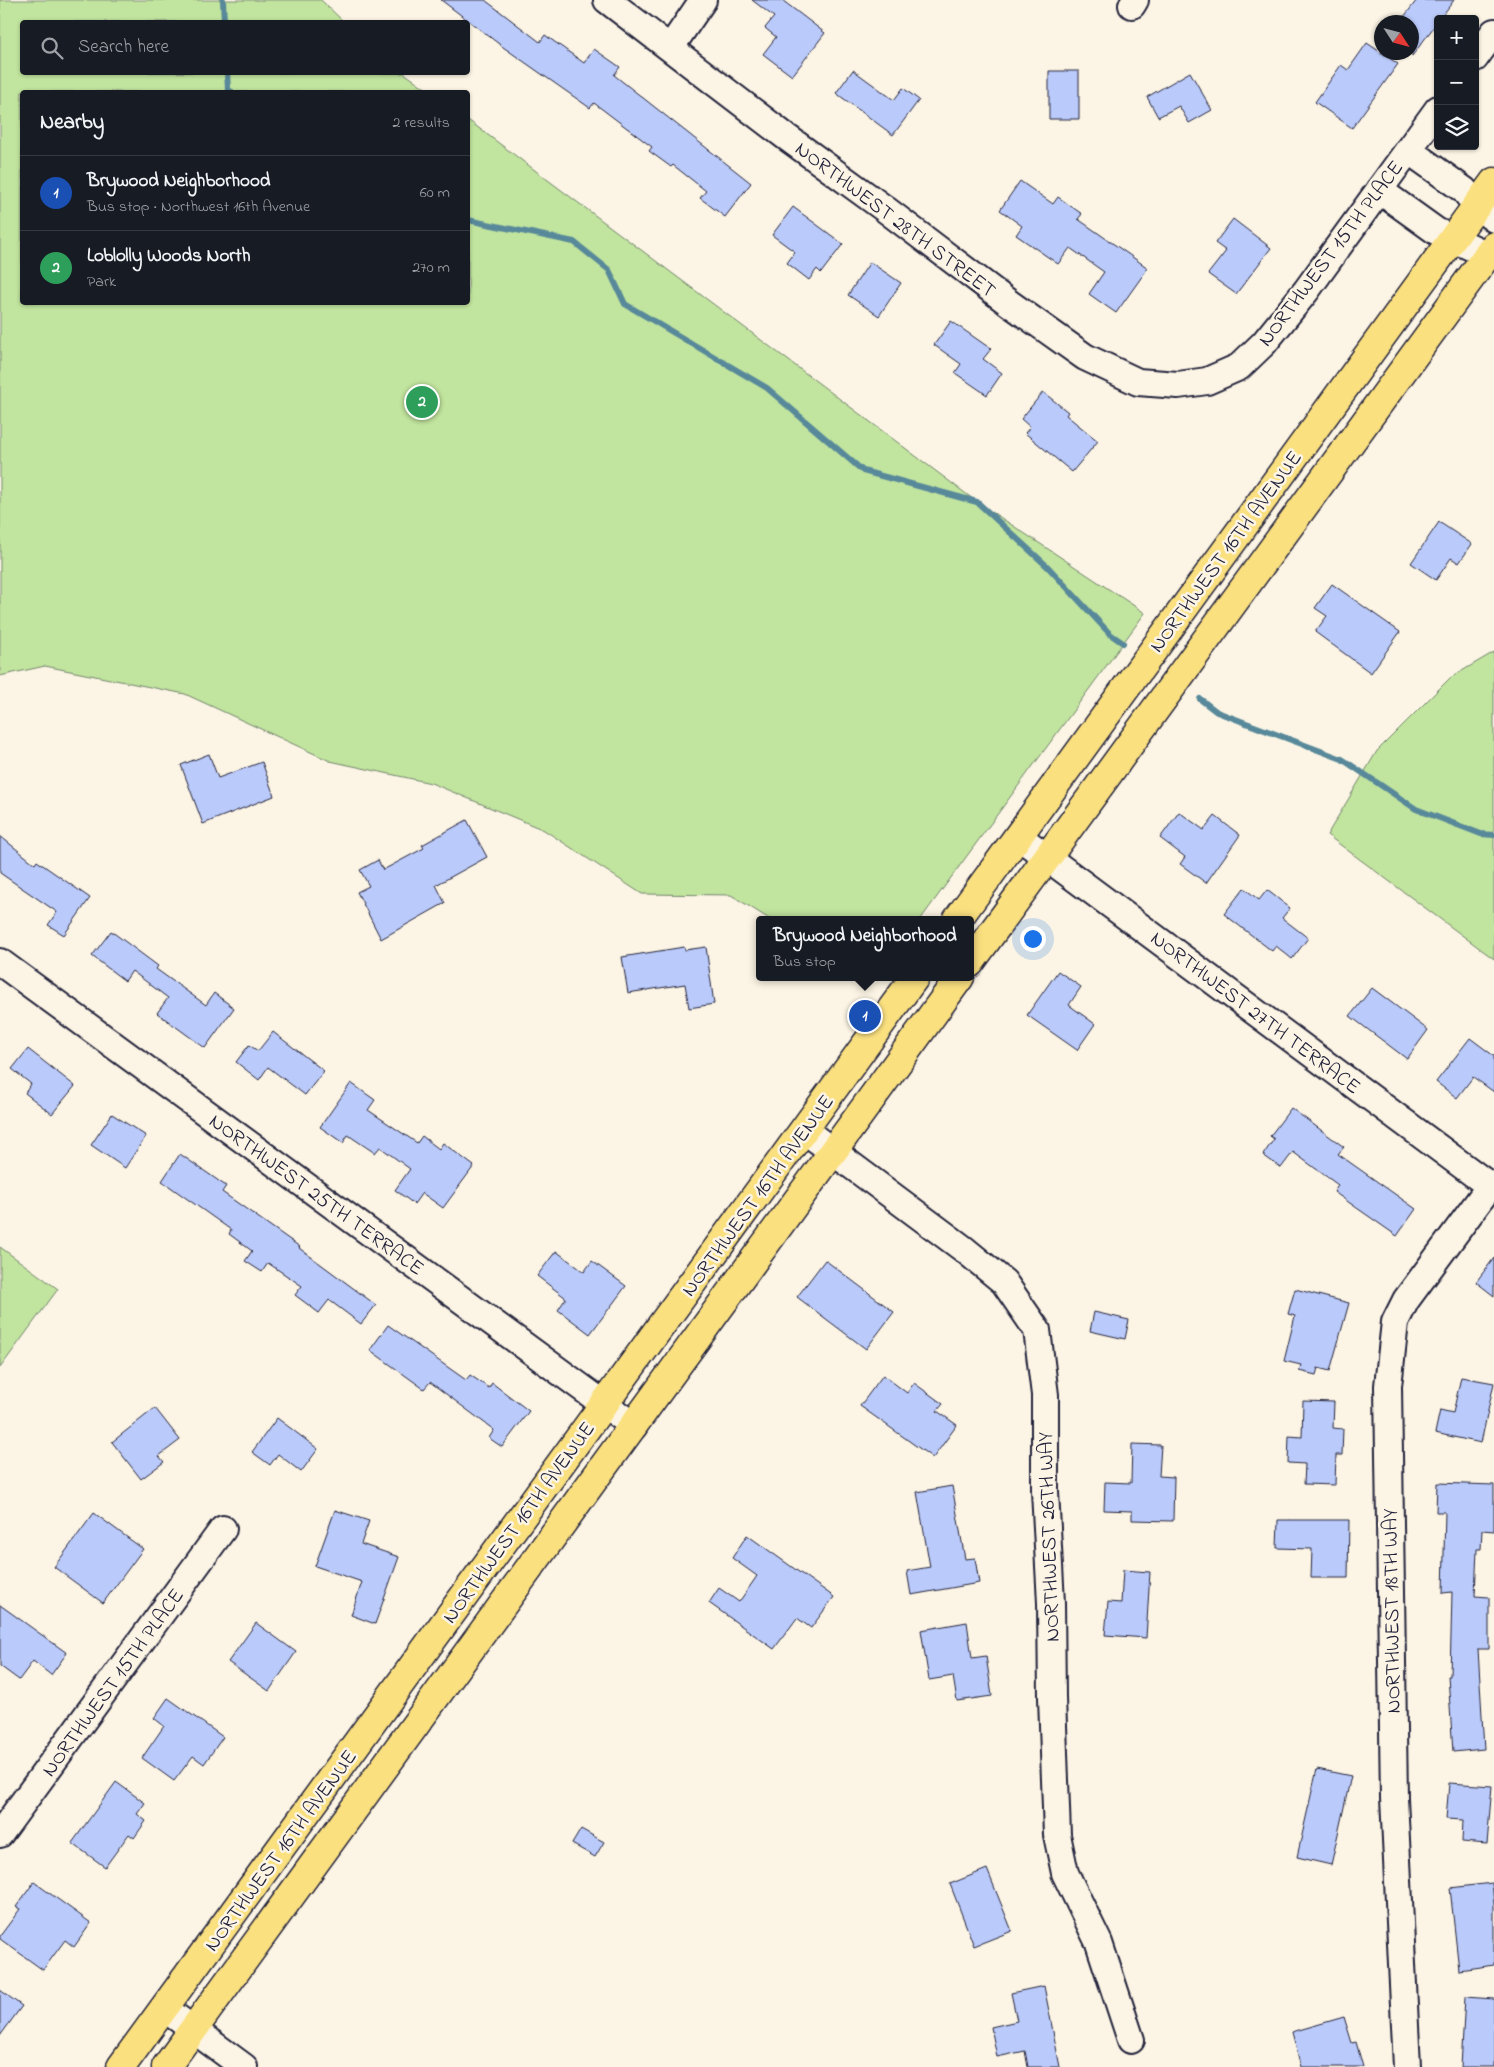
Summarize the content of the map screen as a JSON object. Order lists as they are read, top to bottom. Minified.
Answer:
{"streets":{"main road":["NORTHWEST 16TH AVENUE"],"street":["NORTHWEST 28TH STREET","NORTHWEST 15TH PLACE","NORTHWEST 27TH TERRACE","NORTHWEST 25TH TERRACE","NORTHWEST 26TH WAY","NORTHWEST 18TH WAY"]},"crossings":[["NORTHWEST 28TH STREET","NORTHWEST 15TH PLACE"],["NORTHWEST 16TH AVENUE","NORTHWEST 27TH TERRACE"],["NORTHWEST 16TH AVENUE","NORTHWEST 25TH TERRACE"],["NORTHWEST 16TH AVENUE","NORTHWEST 26TH WAY"],["NORTHWEST 27TH TERRACE","NORTHWEST 18TH WAY"]],"north":"bottom right","page":{"map_buttons":["+","−"],"search":"Search here","heading":["Nearby","2 results"],"list":[{"mark":"1","name":"Brywood Neighborhood","note":"Bus stop · Northwest 16th Avenue","value":"60 m"},{"mark":"2","name":"Loblolly Woods North","note":"Park","value":"270 m"}],"pins":["2","1"],"popup":["Brywood Neighborhood","Bus stop"]}}
